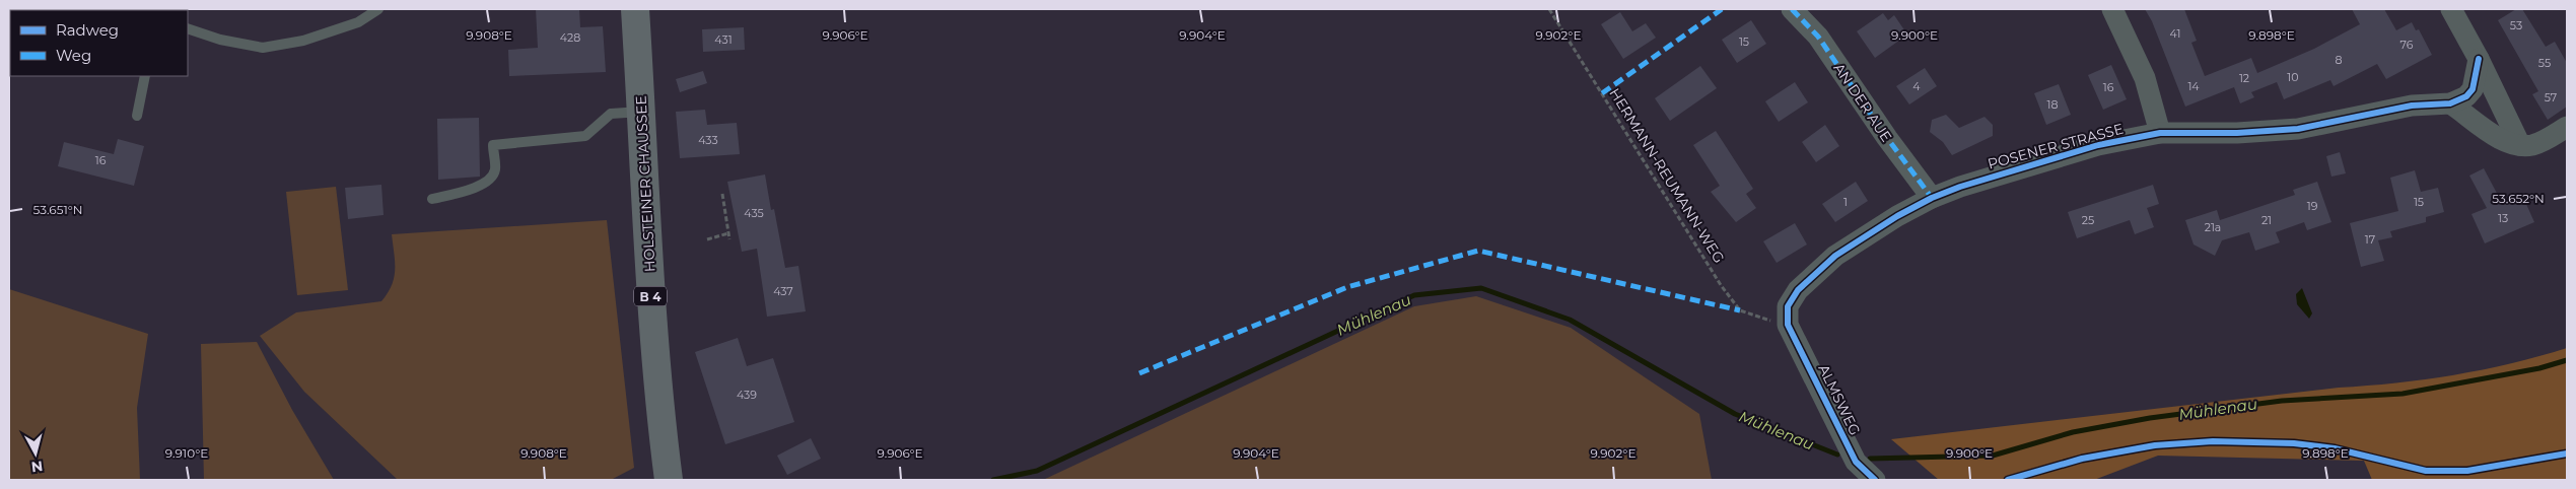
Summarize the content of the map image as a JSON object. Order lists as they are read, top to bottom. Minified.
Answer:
{"streets":{"main road":["HOLSTEINER CHAUSSEE","B 4"],"street":["AN DER AUE","POSENER STRASSE","ALMSWEG"],"path":["HERMANN-REUMANN-WEG"]},"crossings":[["AN DER AUE","POSENER STRASSE"],["POSENER STRASSE","HERMANN-REUMANN-WEG"],["POSENER STRASSE","ALMSWEG"],["HERMANN-REUMANN-WEG","ALMSWEG"]],"water":["Mühlenau"],"house_numbers":["53","41","428","431","15","76","8","55","10","12","4","14","16","57","18","433","16","1","15","19","435","13","25","21","21a","17","437","439"],"legend":["Radweg","Weg"],"north":"bottom","coordinates":["9.908°E","9.906°E","9.904°E","9.902°E","9.900°E","9.898°E","53.652°N","53.651°N","9.910°E"]}
